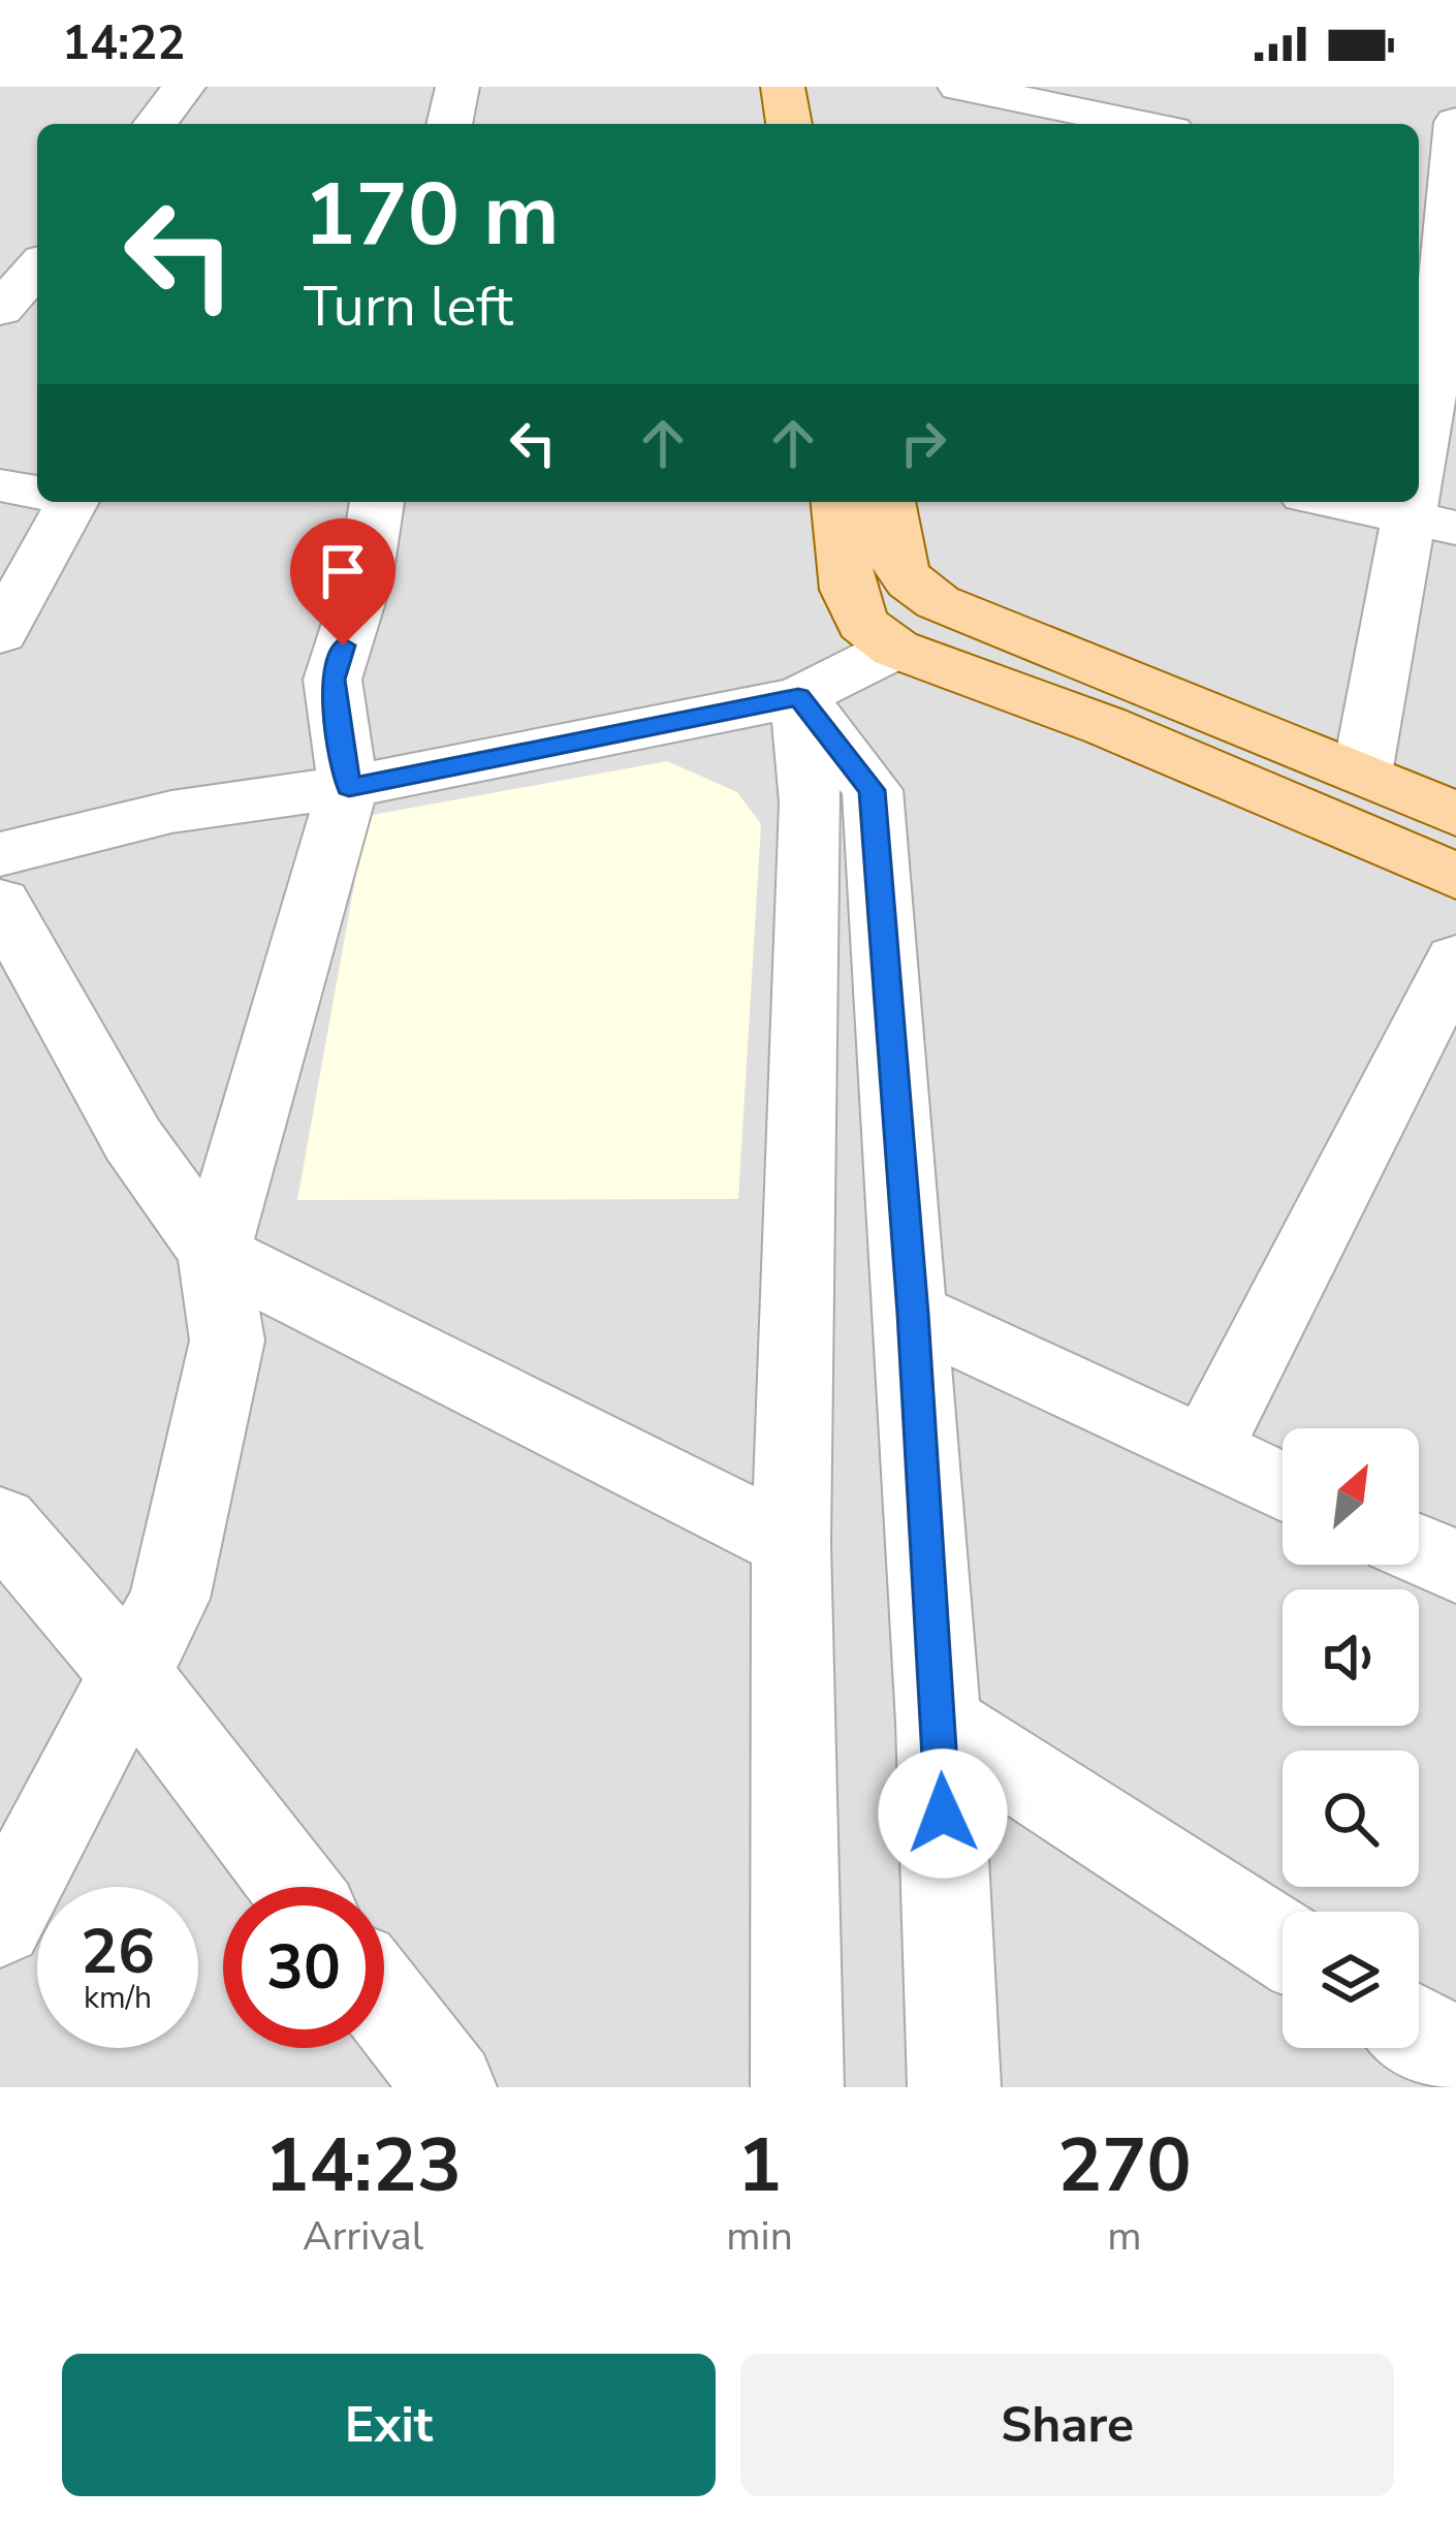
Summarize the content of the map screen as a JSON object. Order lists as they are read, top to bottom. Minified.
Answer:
{"north":"top right","page":{"status":"14:22","turn":["170 m","Turn left"],"speed":"26 km/h","limit":"30","eta":["14:23","Arrival","1","min","270","m"],"buttons":["Exit","Share"]}}
